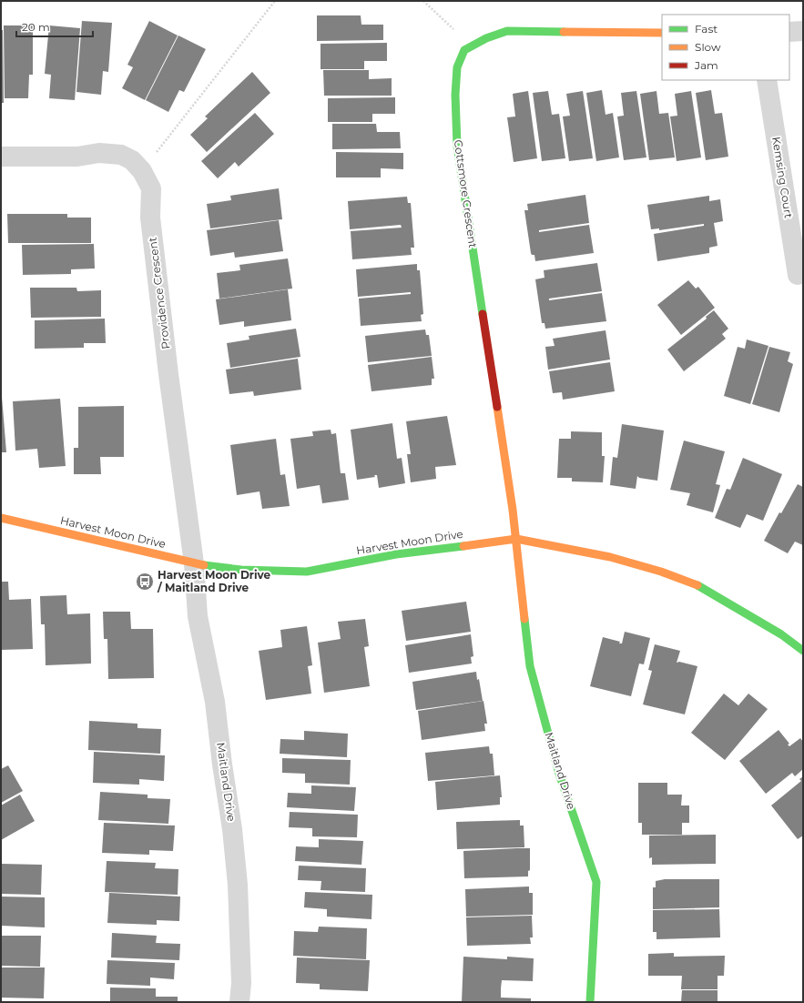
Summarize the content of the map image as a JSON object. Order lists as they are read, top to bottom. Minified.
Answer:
{"streets":{"street":["Kemsing Court","Cottsmore Crescent","Providence Crescent","Harvest Moon Drive","Maitland Drive"]},"crossings":[["Cottsmore Crescent","Harvest Moon Drive"],["Cottsmore Crescent","Maitland Drive"],["Providence Crescent","Harvest Moon Drive"],["Providence Crescent","Maitland Drive"],["Harvest Moon Drive","Maitland Drive"]],"places":{"bus stop":["Harvest Moon Drive / Maitland Drive"]},"legend":["Fast","Slow","Jam"],"scale_bar":"20 m"}
